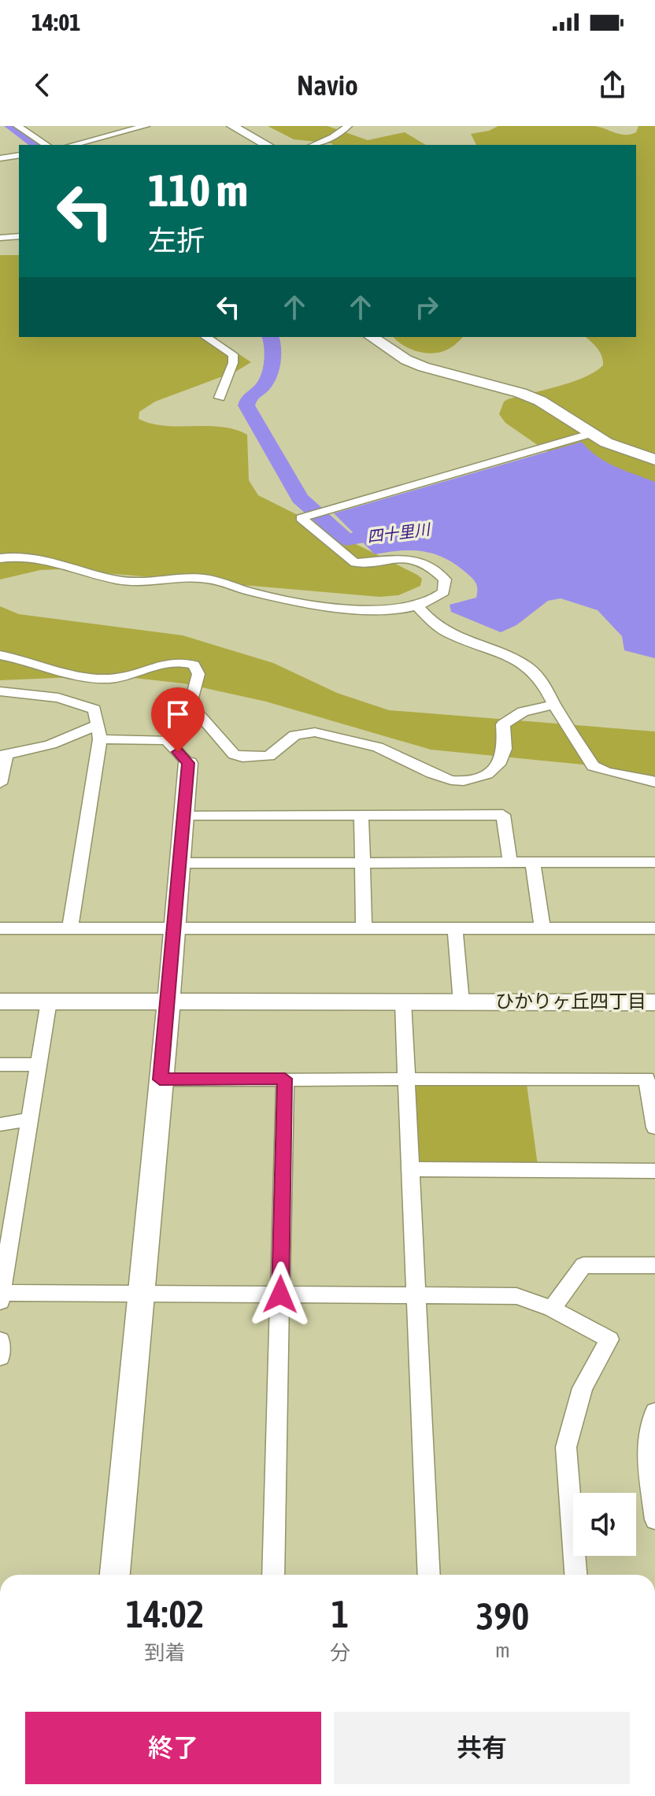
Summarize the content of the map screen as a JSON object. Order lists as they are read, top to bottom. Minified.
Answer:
{"districts":["ひかりヶ丘四丁目"],"water":["四十里川"],"page":{"status":"14:01","header":"Navio","turn":["110 m","左折"],"eta":["14:02","到着","1","分","390","m"],"buttons":["終了","共有"]}}
